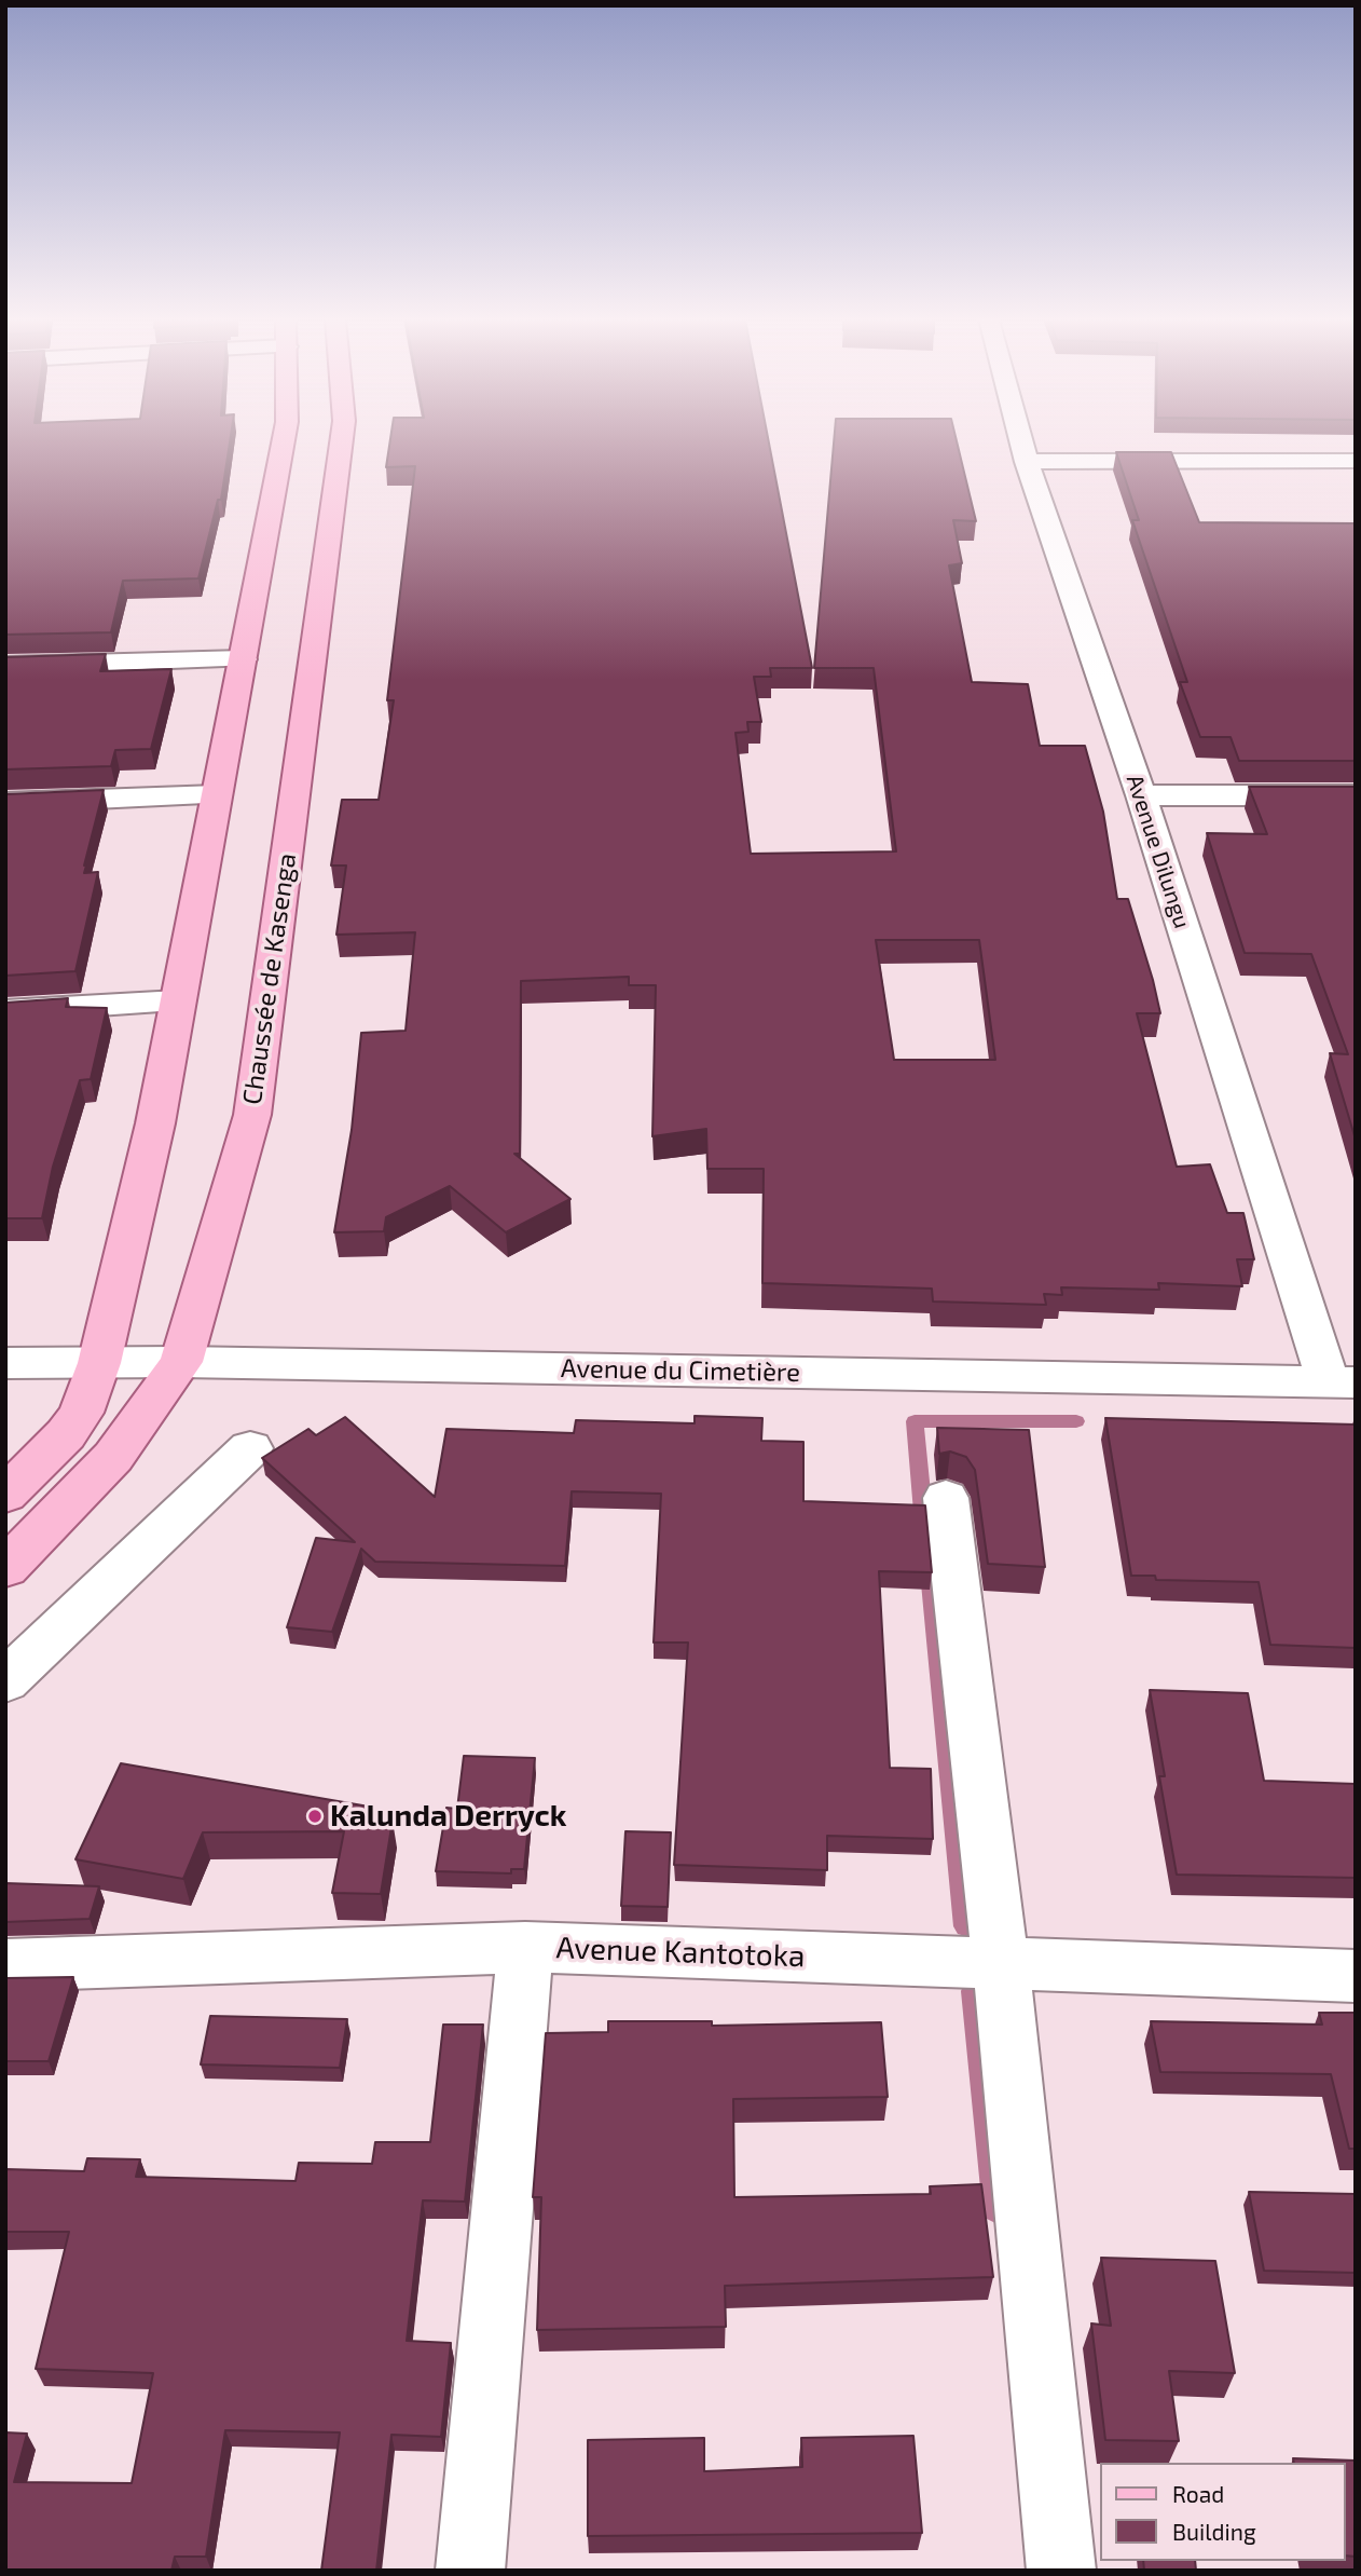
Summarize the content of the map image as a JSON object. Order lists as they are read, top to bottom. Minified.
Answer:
{"streets":{"main road":["Chaussée de Kasenga"],"street":["Avenue Dilungu","Avenue du Cimetière","Avenue Kantotoka"]},"crossings":[["Avenue Dilungu","Avenue du Cimetière"],["Chaussée de Kasenga","Avenue du Cimetière"]],"places":["Kalunda Derryck"],"legend":["Road","Building"]}
